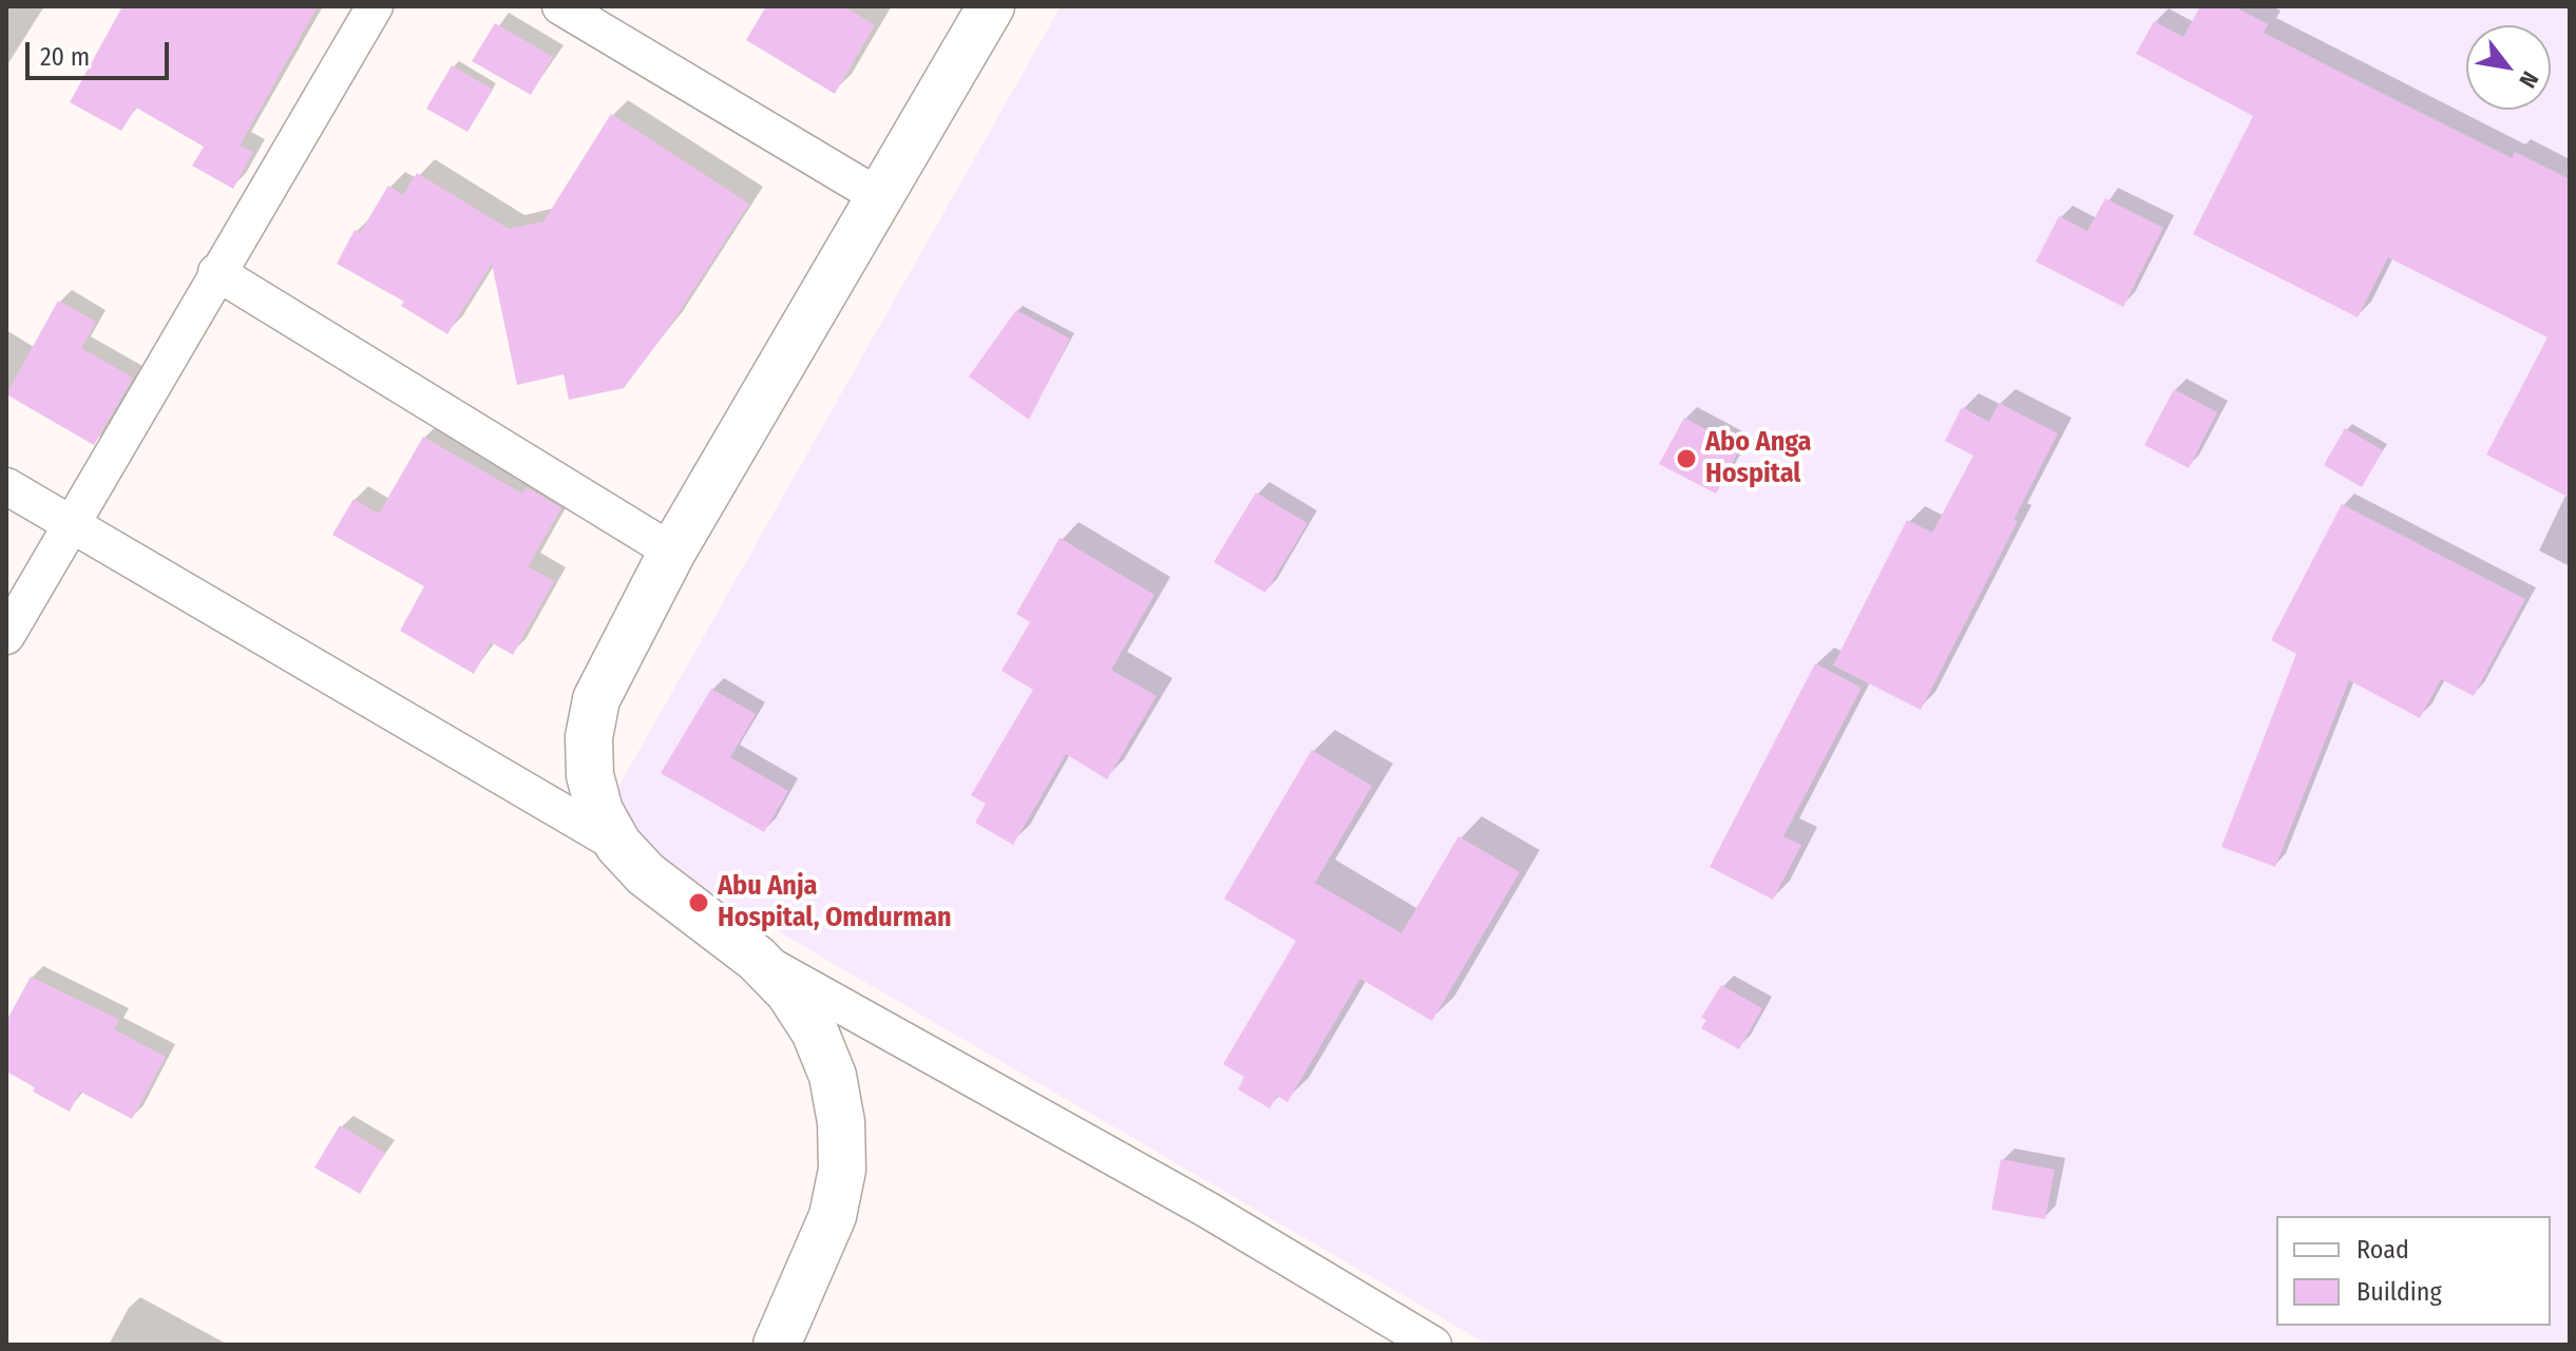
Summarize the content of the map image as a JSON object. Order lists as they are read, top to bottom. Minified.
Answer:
{"places":["Abo Anga Hospital","Abu Anja Hospital, Omdurman"],"legend":["Road","Building"],"scale_bar":"20 m","north":"bottom right"}
